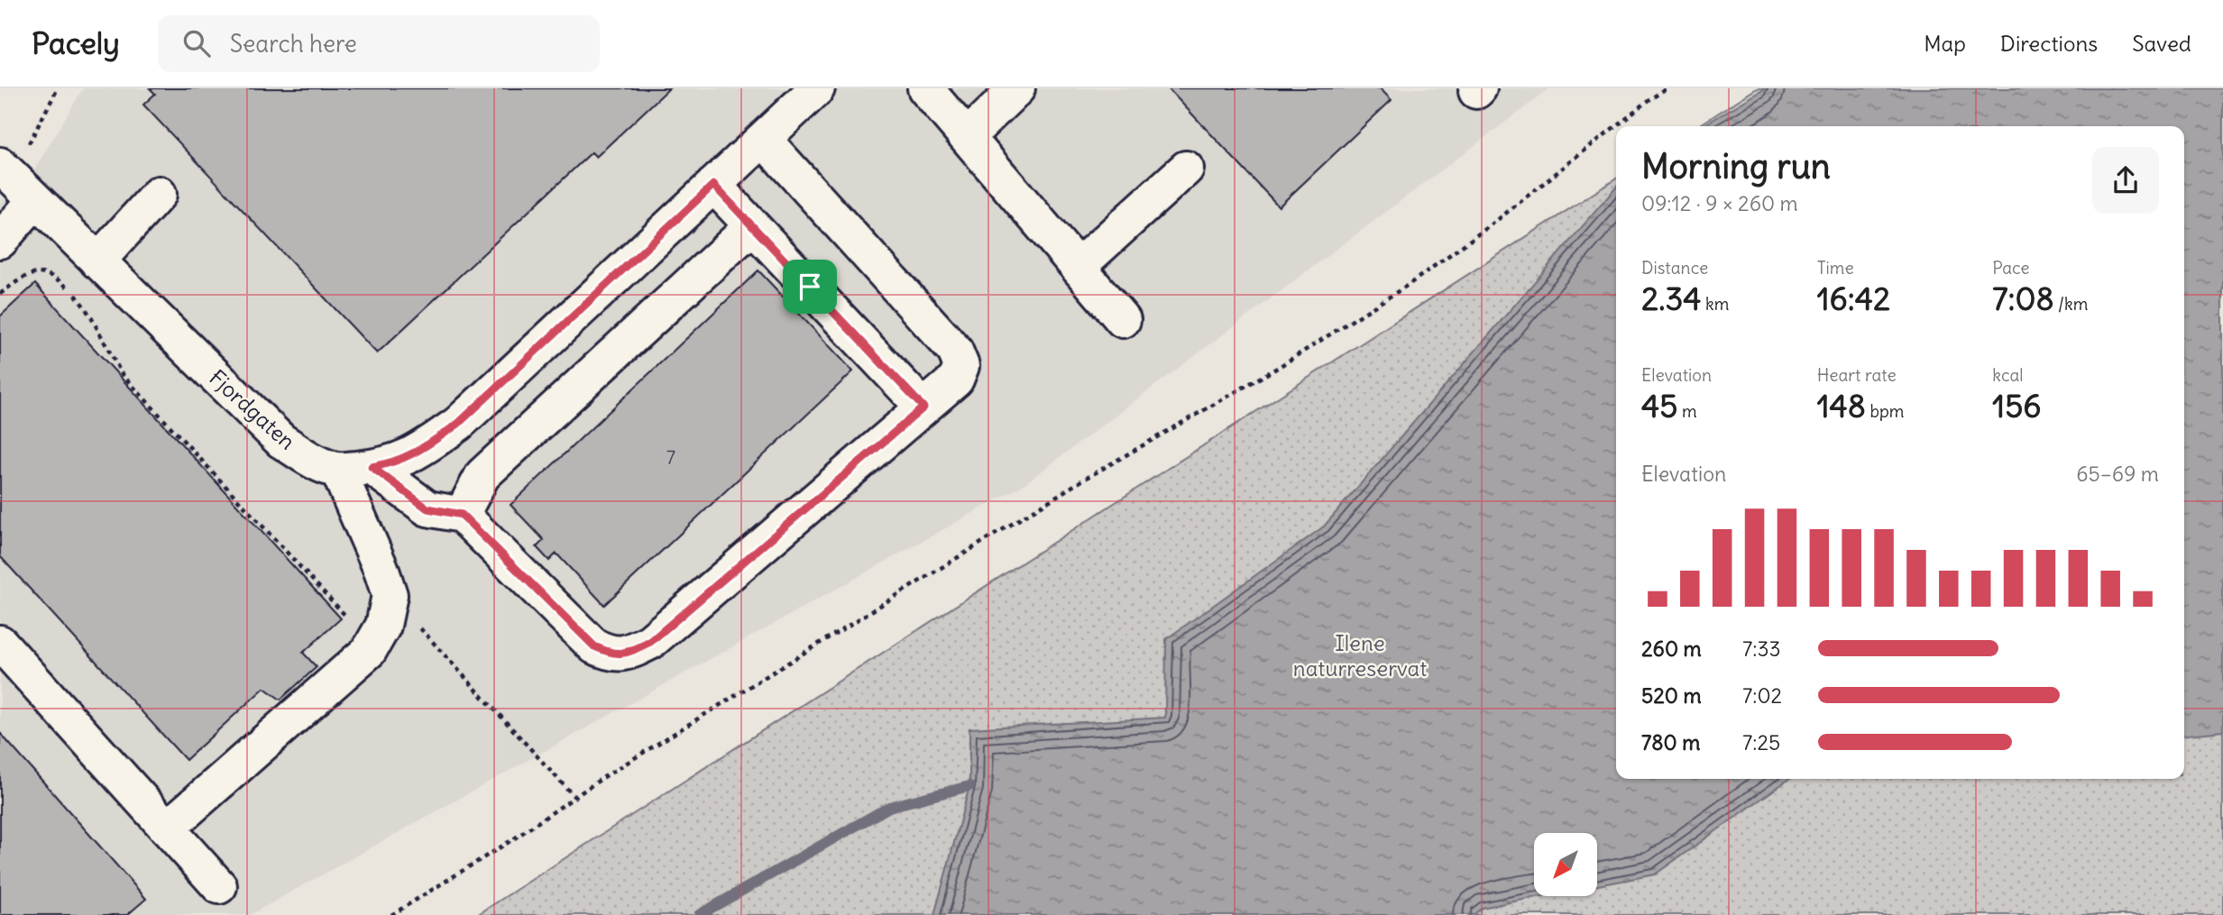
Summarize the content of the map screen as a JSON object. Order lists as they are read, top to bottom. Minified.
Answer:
{"streets":{"street":["Fjordgaten"]},"parks":["Ilene naturreservat"],"house_numbers":["7"],"north":"bottom left","page":{"header":"Pacely","search":"Search here","nav":["Map","Directions","Saved"],"heading":["Morning run","09:12 · 9 × 260 m"],"stats":[["Distance","2.34 km"],["Time","16:42"],["Pace","7:08 /km"],["Elevation","45 m"],["Heart rate","148 bpm"],["kcal","156"]],"chart":["Elevation","65–69 m"],"list":[{"name":"260 m","note":"7:33"},{"name":"520 m","note":"7:02"},{"name":"780 m","note":"7:25"}]}}
